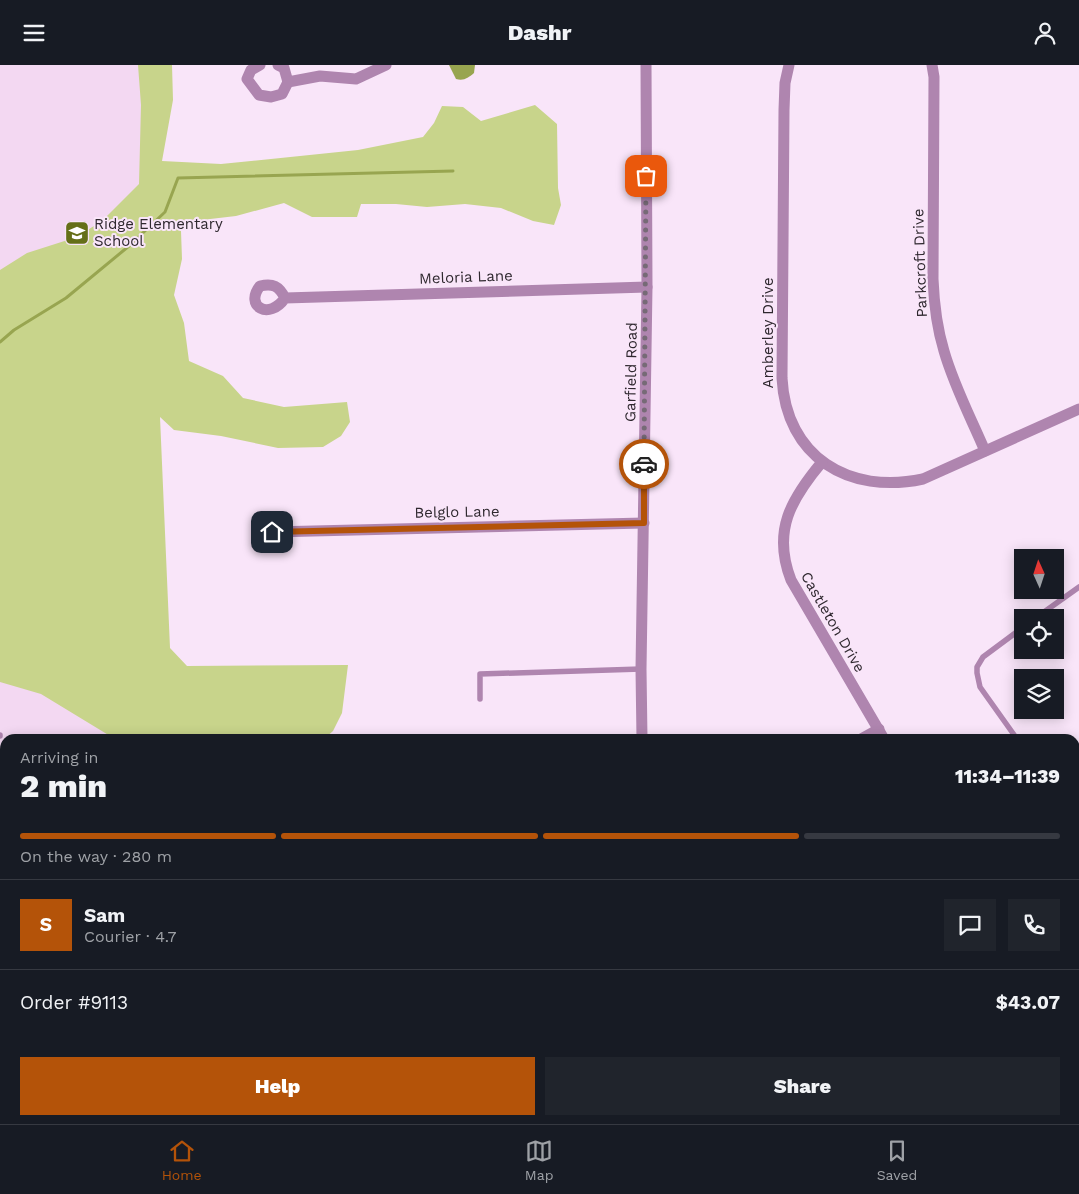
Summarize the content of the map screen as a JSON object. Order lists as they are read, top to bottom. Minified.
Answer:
{"streets":{"street":["Parkcroft Drive","Meloria Lane","Amberley Drive","Garfield Road","Belglo Lane","Castleton Drive"]},"crossings":[["Parkcroft Drive","Amberley Drive"],["Meloria Lane","Garfield Road"],["Amberley Drive","Castleton Drive"],["Garfield Road","Belglo Lane"]],"places":{"school or university":["Ridge Elementary School"]},"north":"top","page":{"header":"Dashr","heading":["2 min","Arriving in","11:34–11:39"],"panel":["Sam","Courier · 4.7","Order #9113","$43.07"],"bar":"On the way · 280 m","round":"S","buttons":["Help","Share"],"tabs":["Home","Map","Saved"]}}
